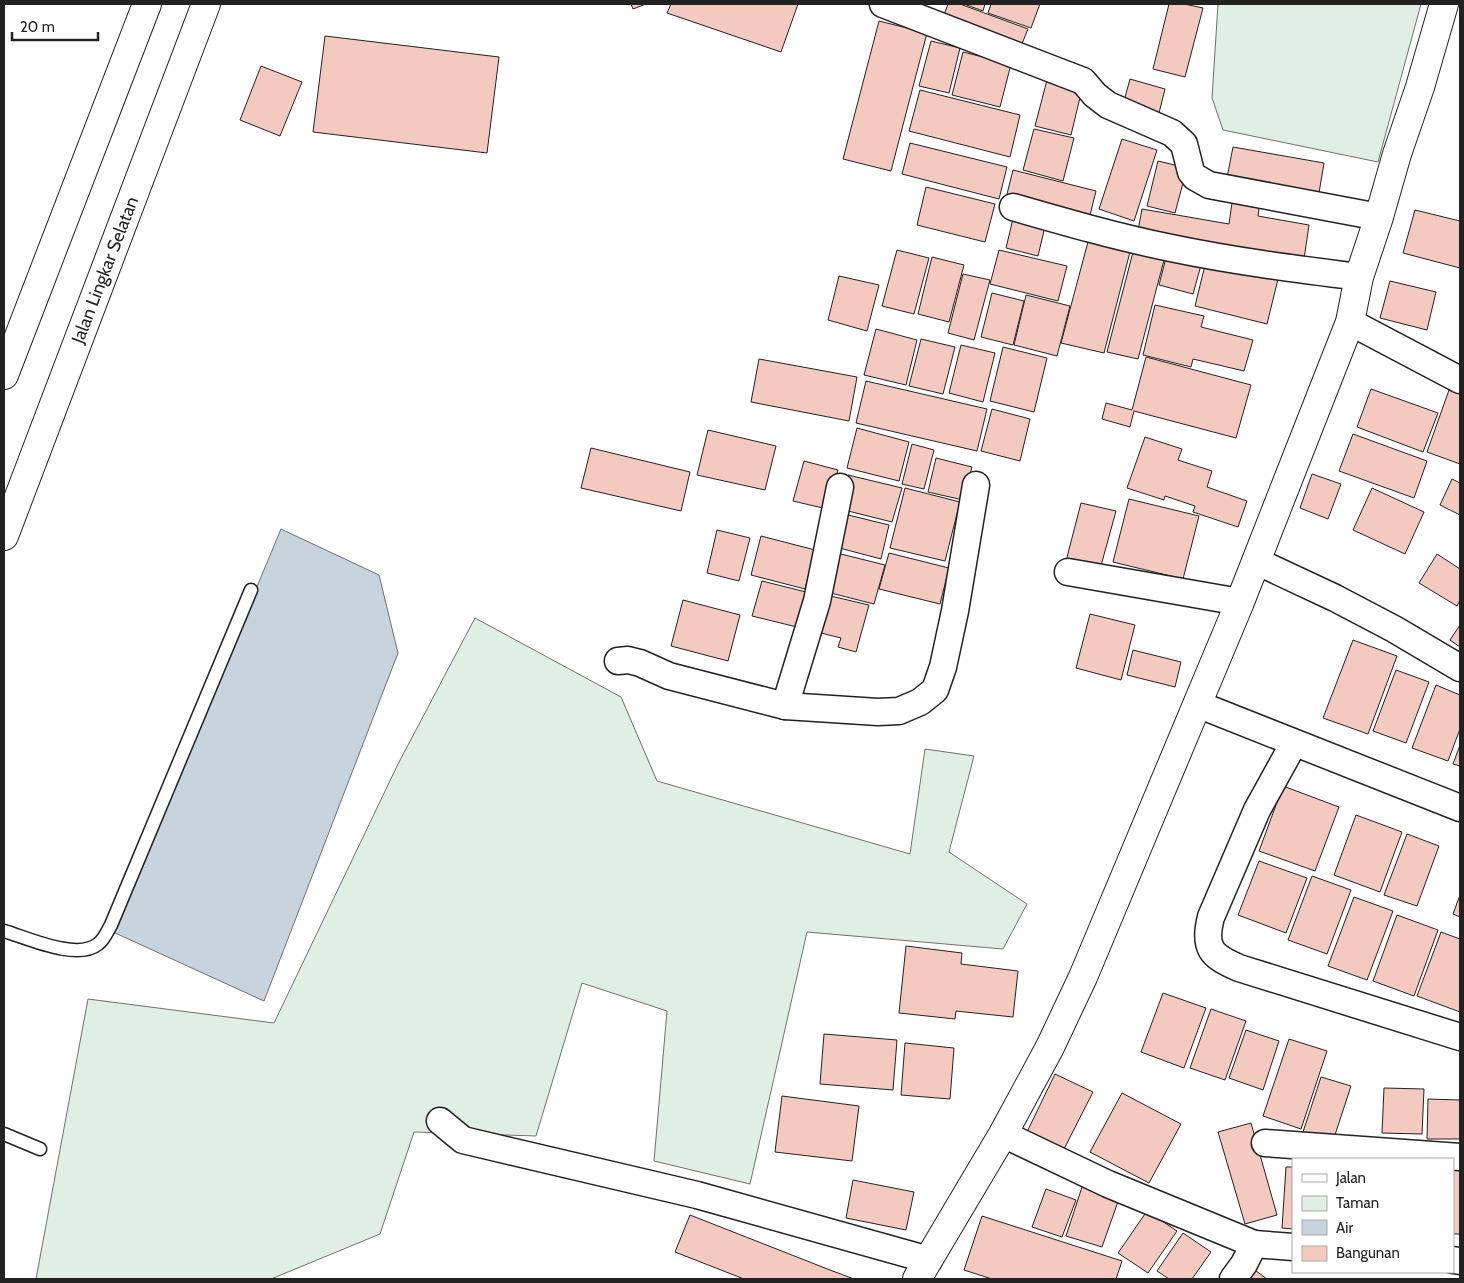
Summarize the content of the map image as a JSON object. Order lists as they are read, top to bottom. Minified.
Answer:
{"streets":{"main road":["Jalan Lingkar Selatan"]},"legend":["Jalan","Taman","Air","Bangunan"],"scale_bar":"20 m"}
